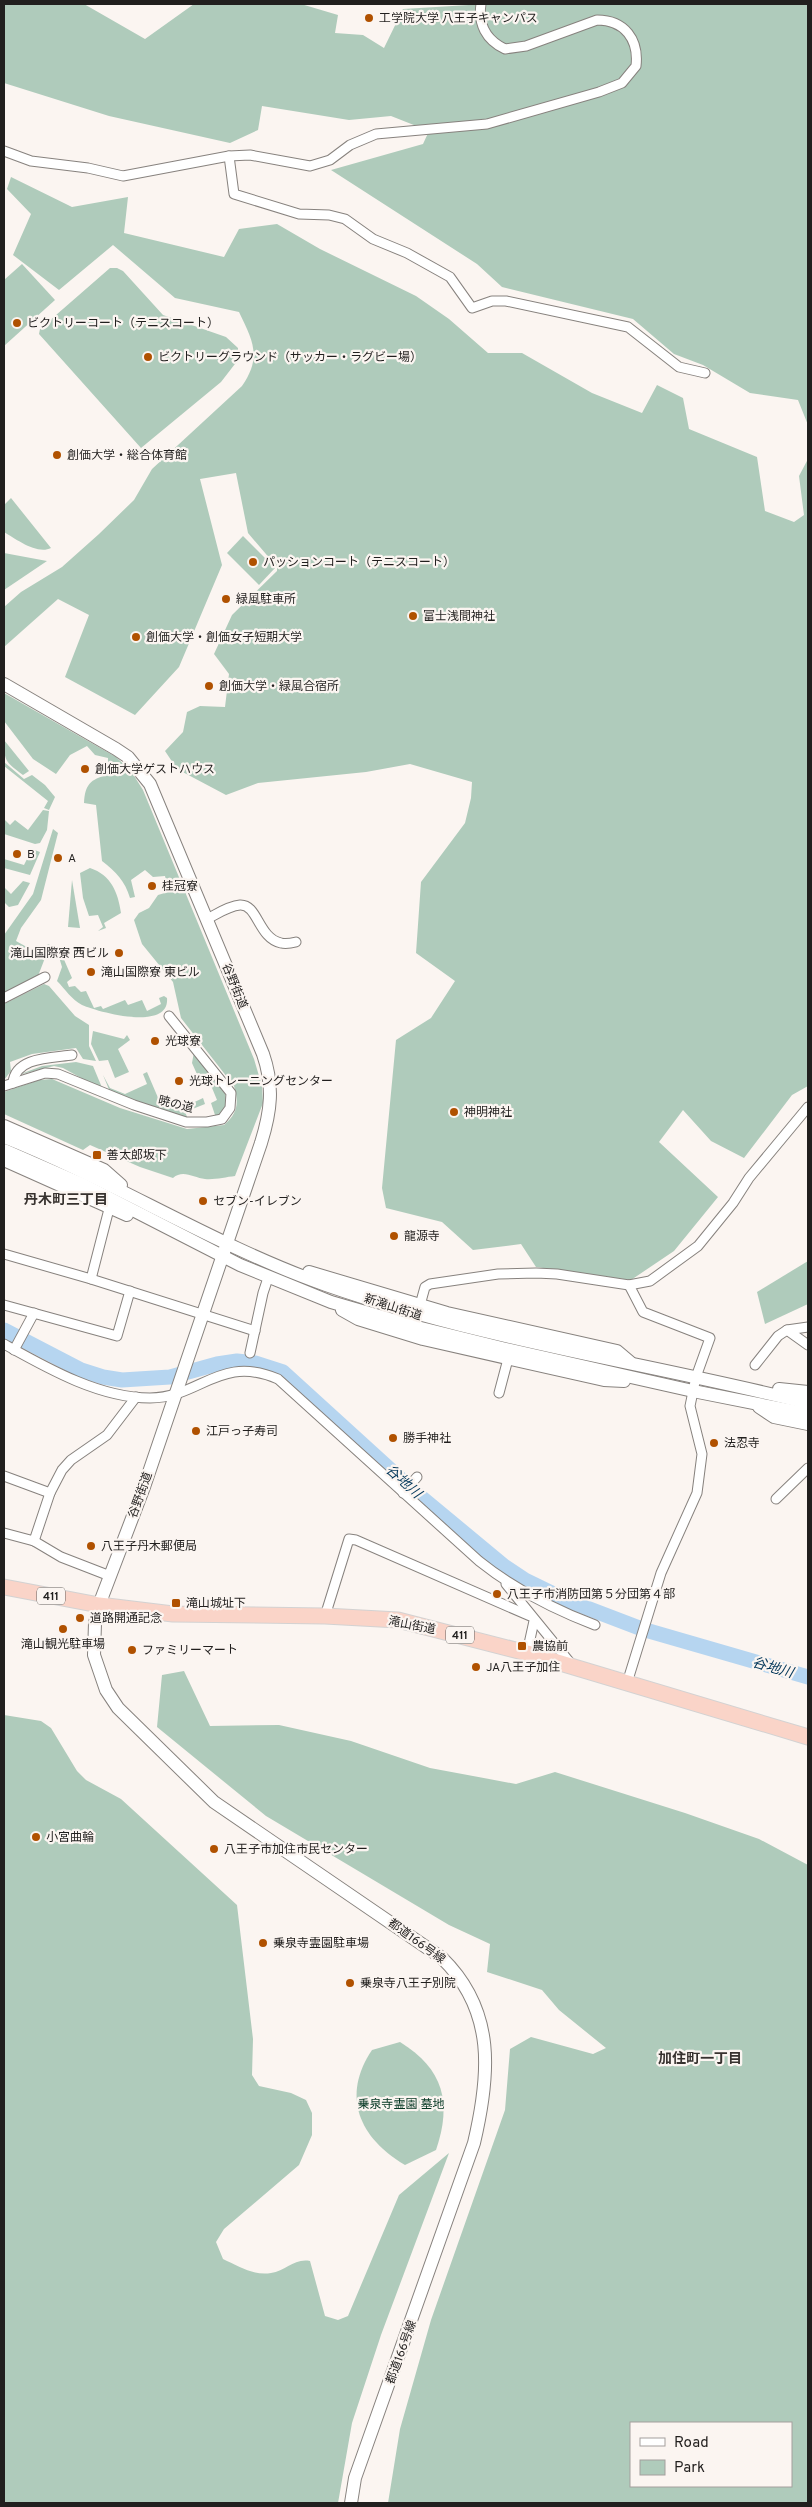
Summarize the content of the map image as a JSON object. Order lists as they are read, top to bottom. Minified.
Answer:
{"streets":{"highway":["411","滝山街道"],"main road":["谷野街道","新滝山街道","都道166号線"],"street":["暁の道"]},"crossings":[["谷野街道","新滝山街道"],["谷野街道","滝山街道"],["谷野街道","都道166号線"],["滝山街道","都道166号線"]],"districts":["丹木町三丁目","加住町一丁目"],"water":["谷地川"],"parks":["乗泉寺霊園 墓地"],"places":{"other":["工学院大学 八王子キャンパス","ビクトリーコート（テニスコート）","ビクトリーグラウンド（サッカー・ラグビー場）","創価大学・総合体育館","パッションコート（テニスコート）","緑風駐車所","富士浅間神社","創価大学・創価女子短期大学","創価大学・緑風合宿所","創価大学ゲストハウス","B","A","桂冠寮","滝山国際寮 西ビル","滝山国際寮 東ビル","光球寮","光球トレーニングセンター","神明神社","セブン-イレブン","龍源寺","江戸っ子寿司","勝手神社","法忍寺","八王子丹木郵便局","八王子市消防団第５分団第４部","道路開通記念","滝山観光駐車場","ファミリーマート","JA八王子加住","小宮曲輪","八王子市加住市民センター","乗泉寺霊園駐車場","乗泉寺八王子別院"],"transit":["善太郎坂下","滝山城址下","農協前"]},"legend":["Road","Park"]}
